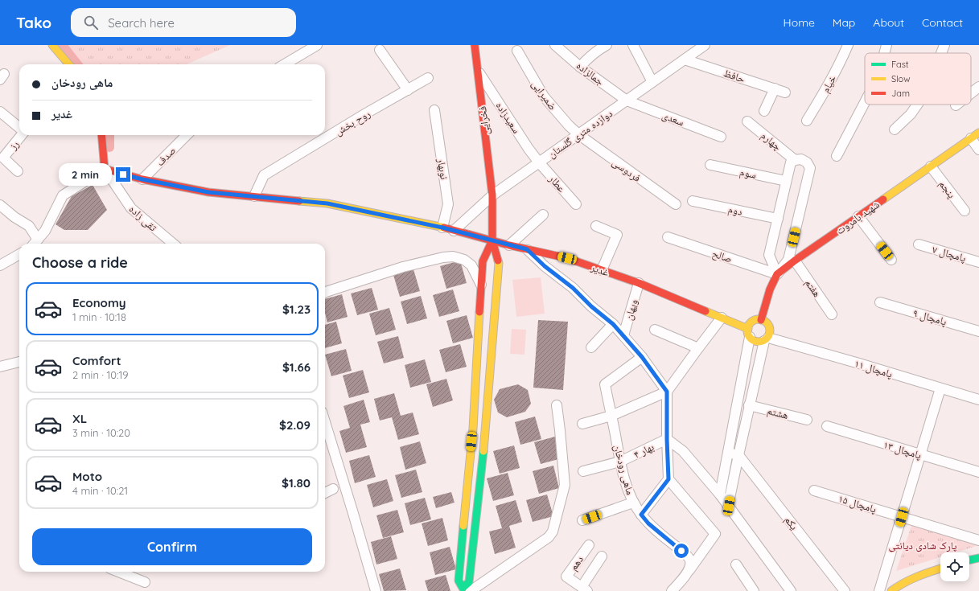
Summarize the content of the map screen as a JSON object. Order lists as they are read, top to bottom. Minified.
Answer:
{"streets":{"main road":["فخرایی","شهید بامروت","غدیر"],"street":["جمالزاده","حافظ","خیام","ضمیرایی","سعیدزاده","سعدی","روح بخش","دوازده متری گلستان","چهارم","رز","صدف","نوبهار","فردوسی","سوم","عطار","پنجم","دوم","تقی زاده","پامچال ۷","صالح","هفتم","ویهان","پامچال ۹","پامچال ۱۱","هشتم","پامچال ۱۳","بهار ۴","ماهی رودخان","پامچال ۱۵","یکم","دهم"]},"crossings":[["جمالزاده","سعدی"],["جمالزاده","دوازده متری گلستان"],["حافظ","دوازده متری گلستان"],["ضمیرایی","دوازده متری گلستان"],["ضمیرایی","فردوسی"],["سعیدزاده","فخرایی"],["سعیدزاده","دوازده متری گلستان"],["سعیدزاده","عطار"],["سعدی","دوازده متری گلستان"],["فخرایی","دوازده متری گلستان"],["روح بخش","غدیر"],["دوازده متری گلستان","فردوسی"],["دوازده متری گلستان","عطار"],["دوازده متری گلستان","غدیر"],["چهارم","شهید بامروت"],["چهارم","صالح"],["صدف","غدیر"],["نوبهار","غدیر"],["پنجم","شهید بامروت"],["شهید بامروت","صالح"],["شهید بامروت","غدیر"],["شهید بامروت","هفتم"],["شهید بامروت","پامچال ۱۱"],["تقی زاده","غدیر"],["غدیر","ویهان"],["غدیر","پامچال ۱۱"],["بهار ۴","ماهی رودخان"]],"parks":["پارک شادی دیانتی"],"legend":["Fast","Slow","Jam"],"page":{"header":"Tako","search":"Search here","nav":["Home","Map","About","Contact"],"banner":["ماهی رودخان","غدیر"],"bubble":"2 min","heading":"Choose a ride","list":[{"name":"Economy","note":"1 min · 10:18","value":"$1.23"},{"name":"Comfort","note":"2 min · 10:19","value":"$1.66"},{"name":"XL","note":"3 min · 10:20","value":"$2.09"},{"name":"Moto","note":"4 min · 10:21","value":"$1.80"}],"buttons":"Confirm"}}
